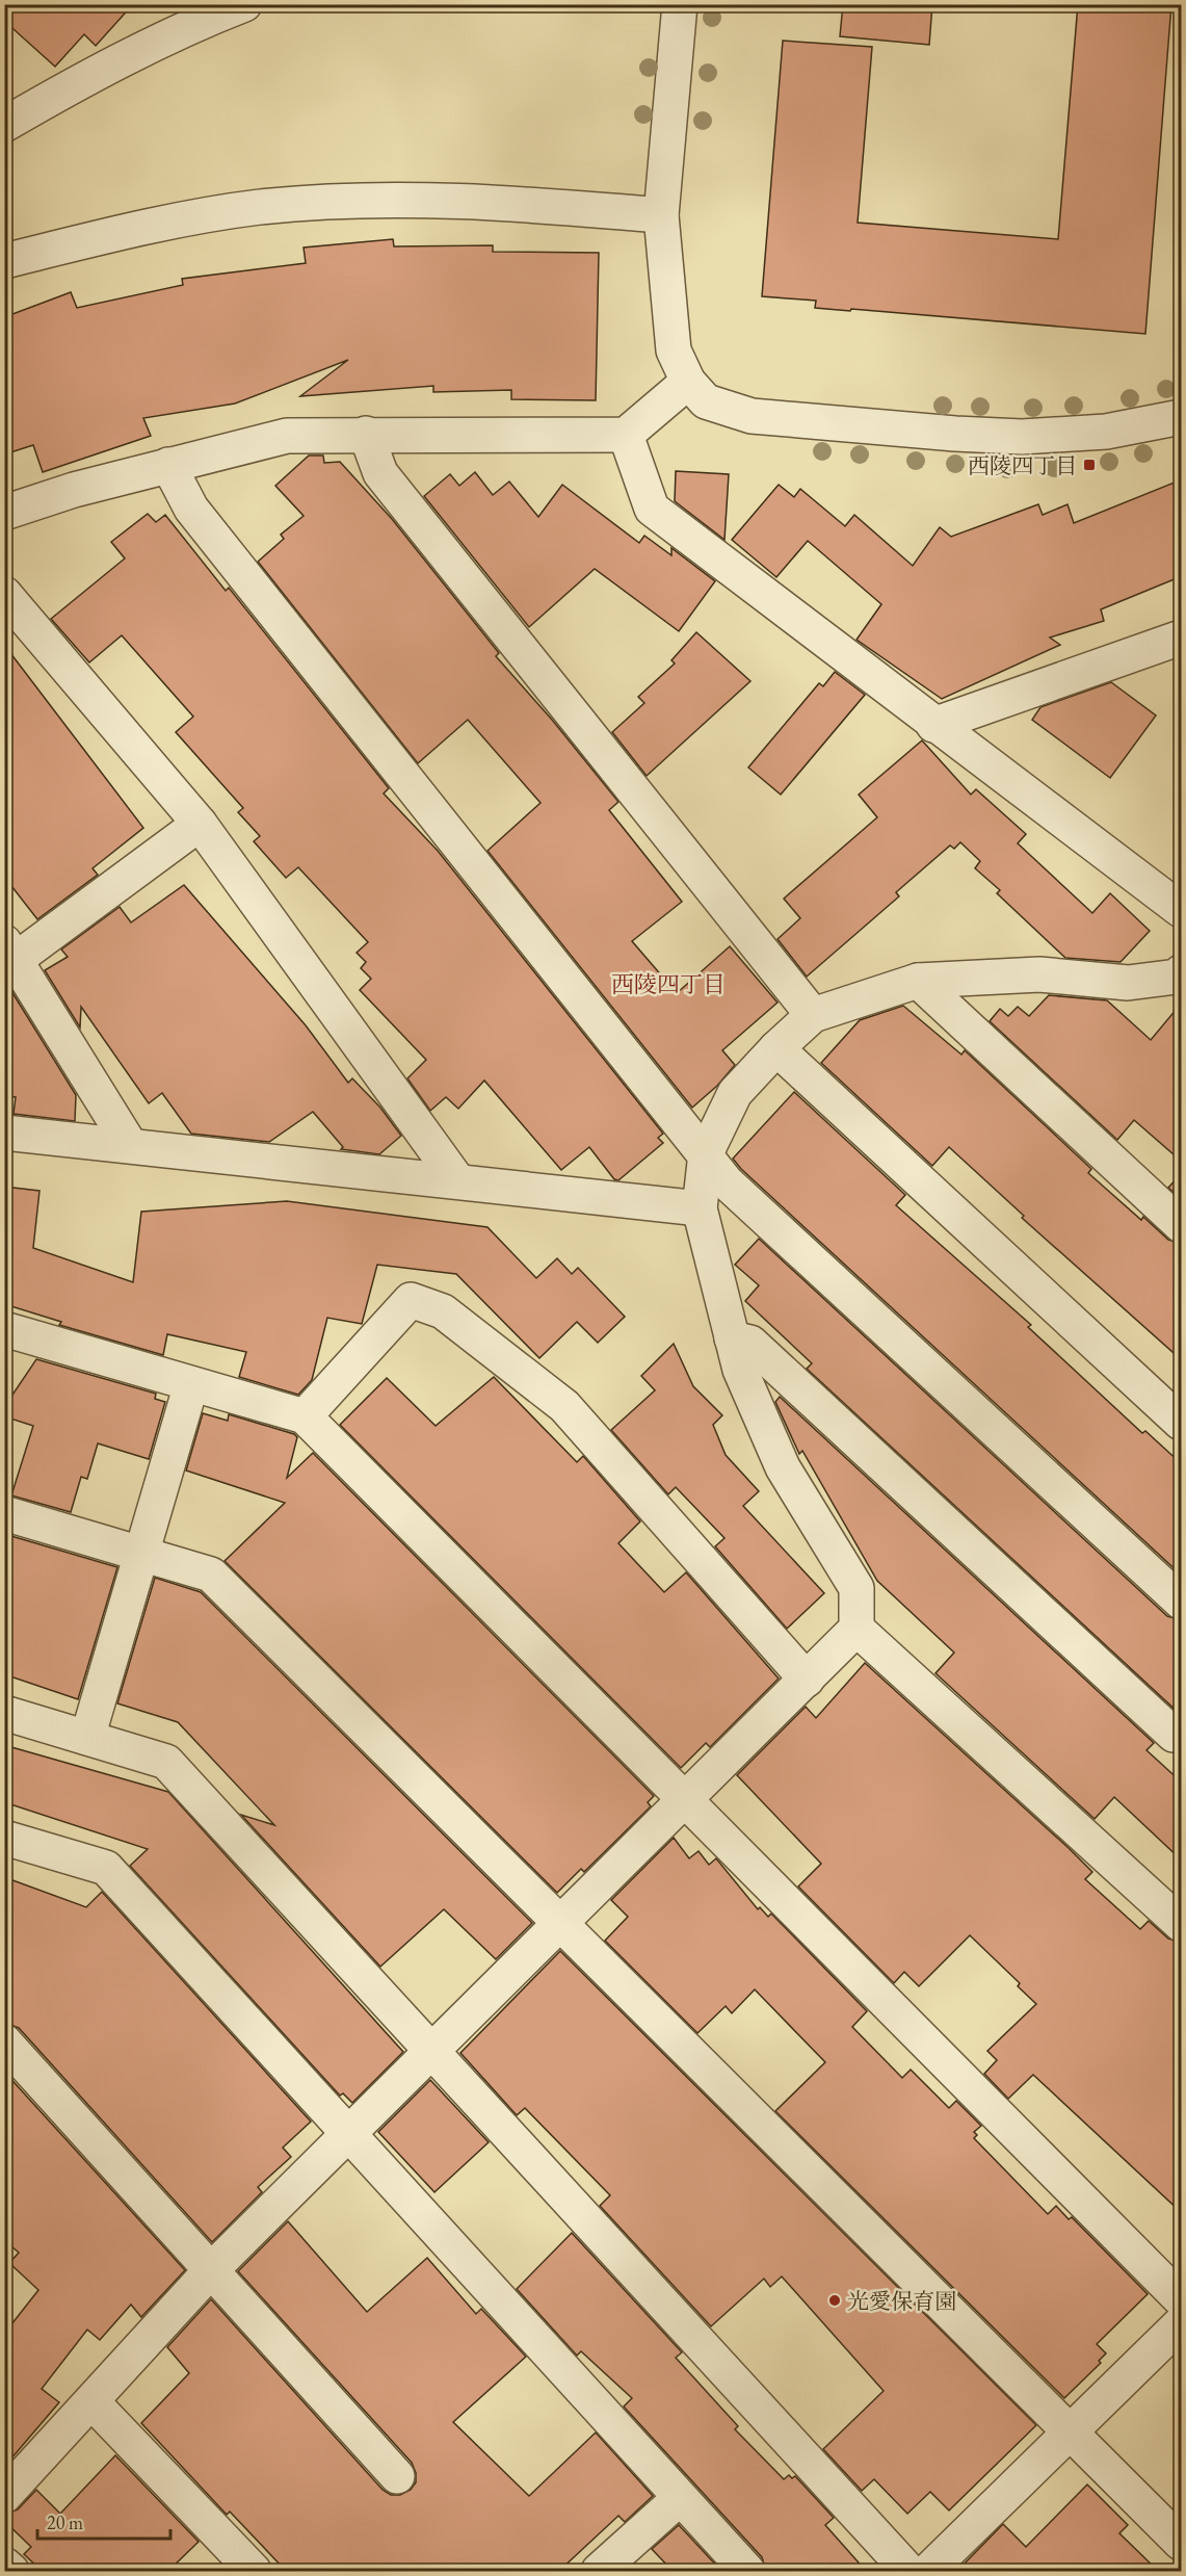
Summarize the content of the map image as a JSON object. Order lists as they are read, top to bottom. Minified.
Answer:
{"districts":["西陵四丁目"],"places":{"transit":["西陵四丁目"],"other":["光愛保育園"]},"scale_bar":"20 m"}
